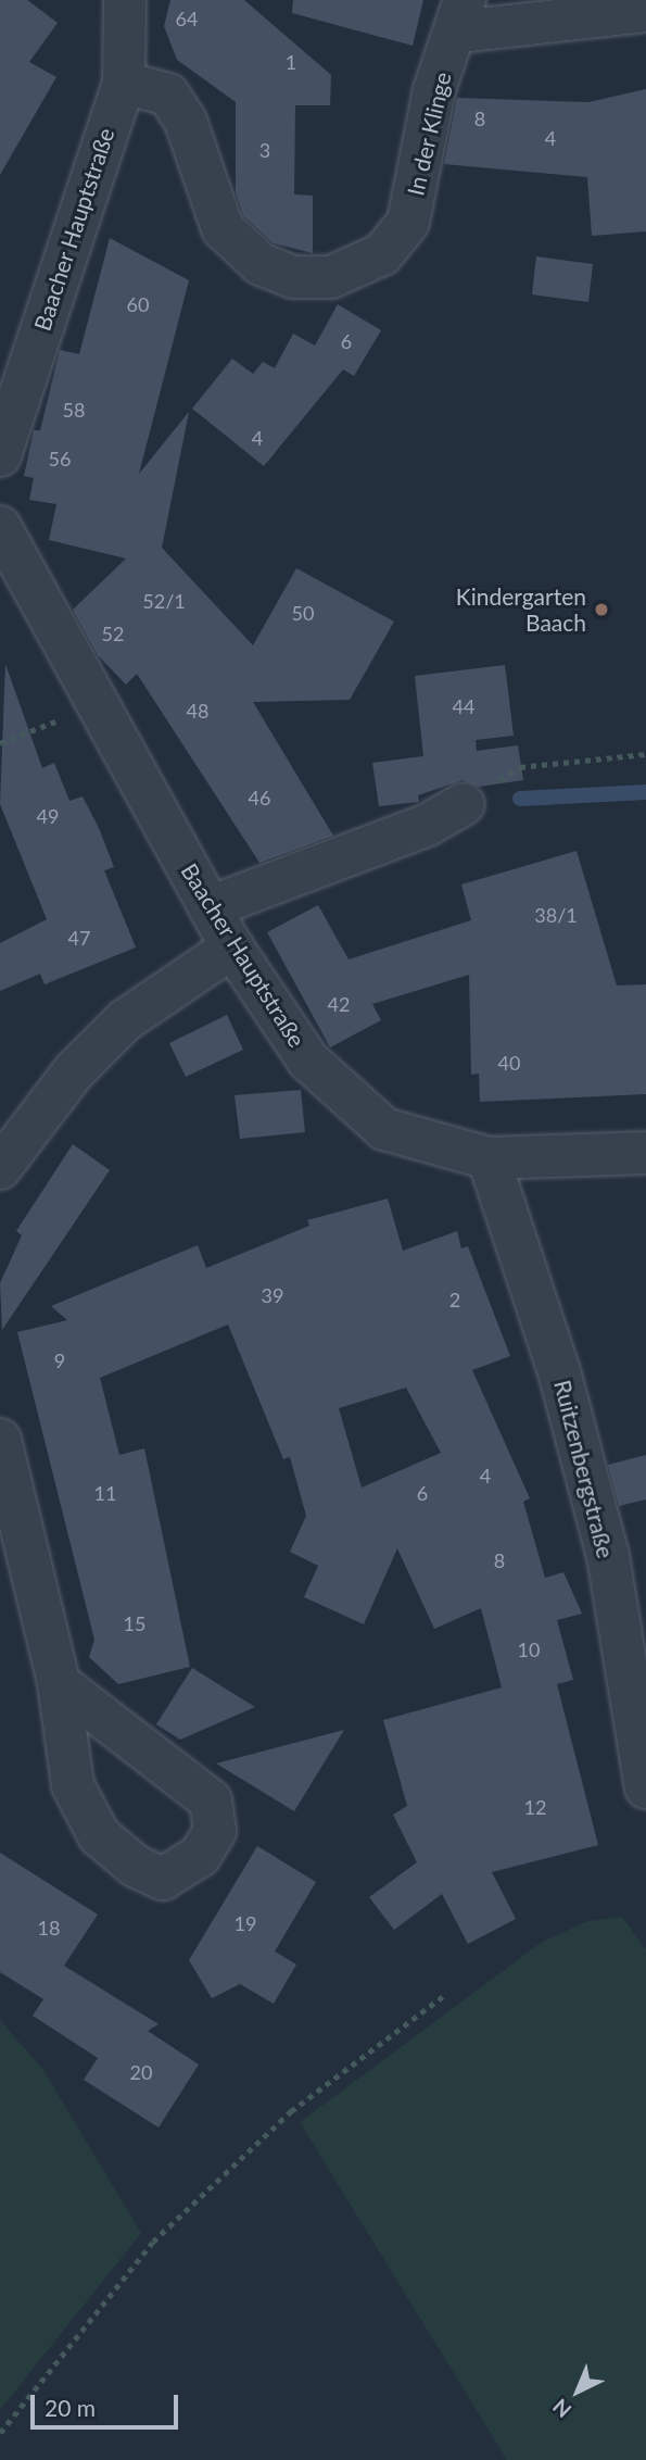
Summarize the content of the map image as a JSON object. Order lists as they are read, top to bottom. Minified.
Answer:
{"streets":{"street":["In der Klinge","Baacher Hauptstraße","Ruitzenbergstraße"]},"crossings":[["In der Klinge","Baacher Hauptstraße"],["Baacher Hauptstraße","Ruitzenbergstraße"]],"places":["Kindergarten Baach"],"house_numbers":["64","1","8","4","3","60","6","58","4","56","52/1","50","52","44","48","46","49","38/1","47","42","40","39","2","9","4","11","6","8","15","10","12","19","18","20"],"scale_bar":"20 m","north":"bottom left"}
